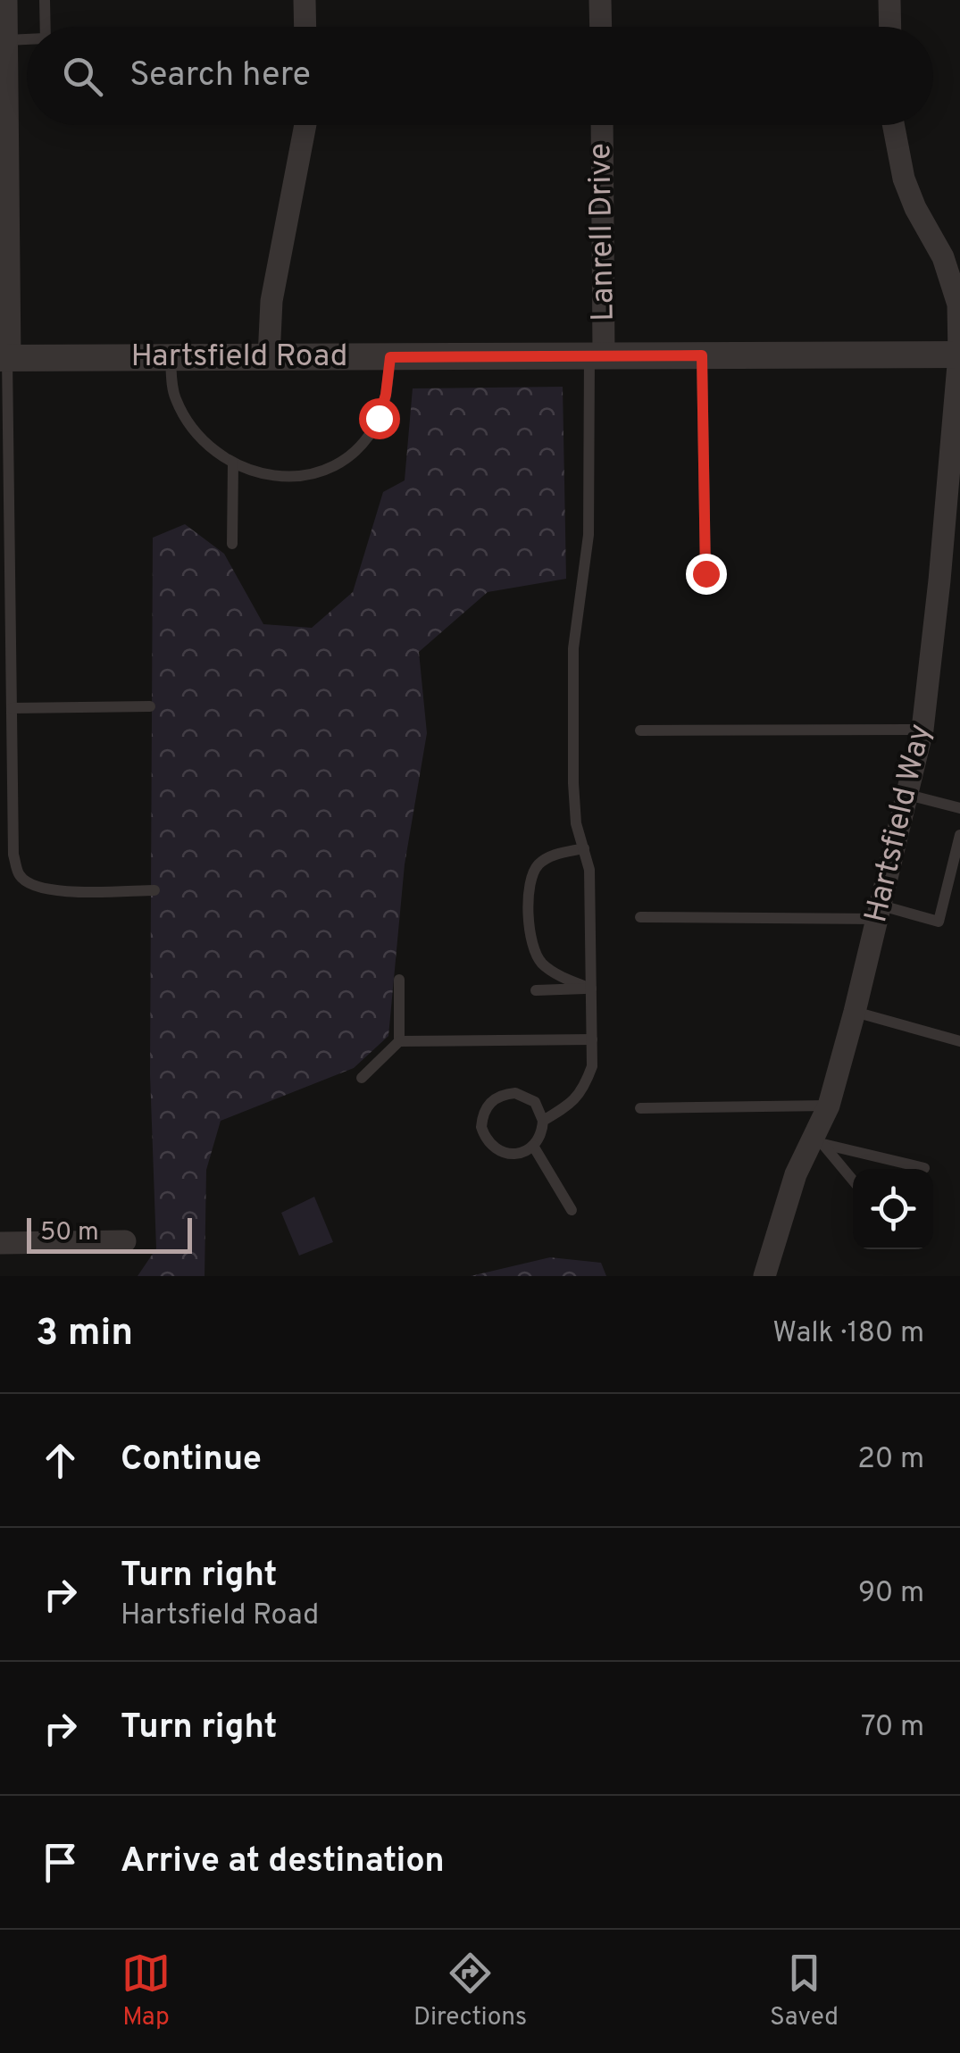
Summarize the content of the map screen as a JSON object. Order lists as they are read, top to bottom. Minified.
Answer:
{"streets":{"street":["Lanrell Drive","Hartsfield Road","Hartsfield Way"]},"crossings":[["Lanrell Drive","Hartsfield Road"],["Hartsfield Road","Hartsfield Way"]],"scale_bar":"50 m","page":{"search":"Search here","scale":"50 m","heading":["3 min","Walk · 180 m"],"list":[["Continue","20 m"],["Turn right","Hartsfield Road","90 m"],["Turn right","70 m"],"Arrive at destination"],"nav":["Map","Directions","Saved"]}}
